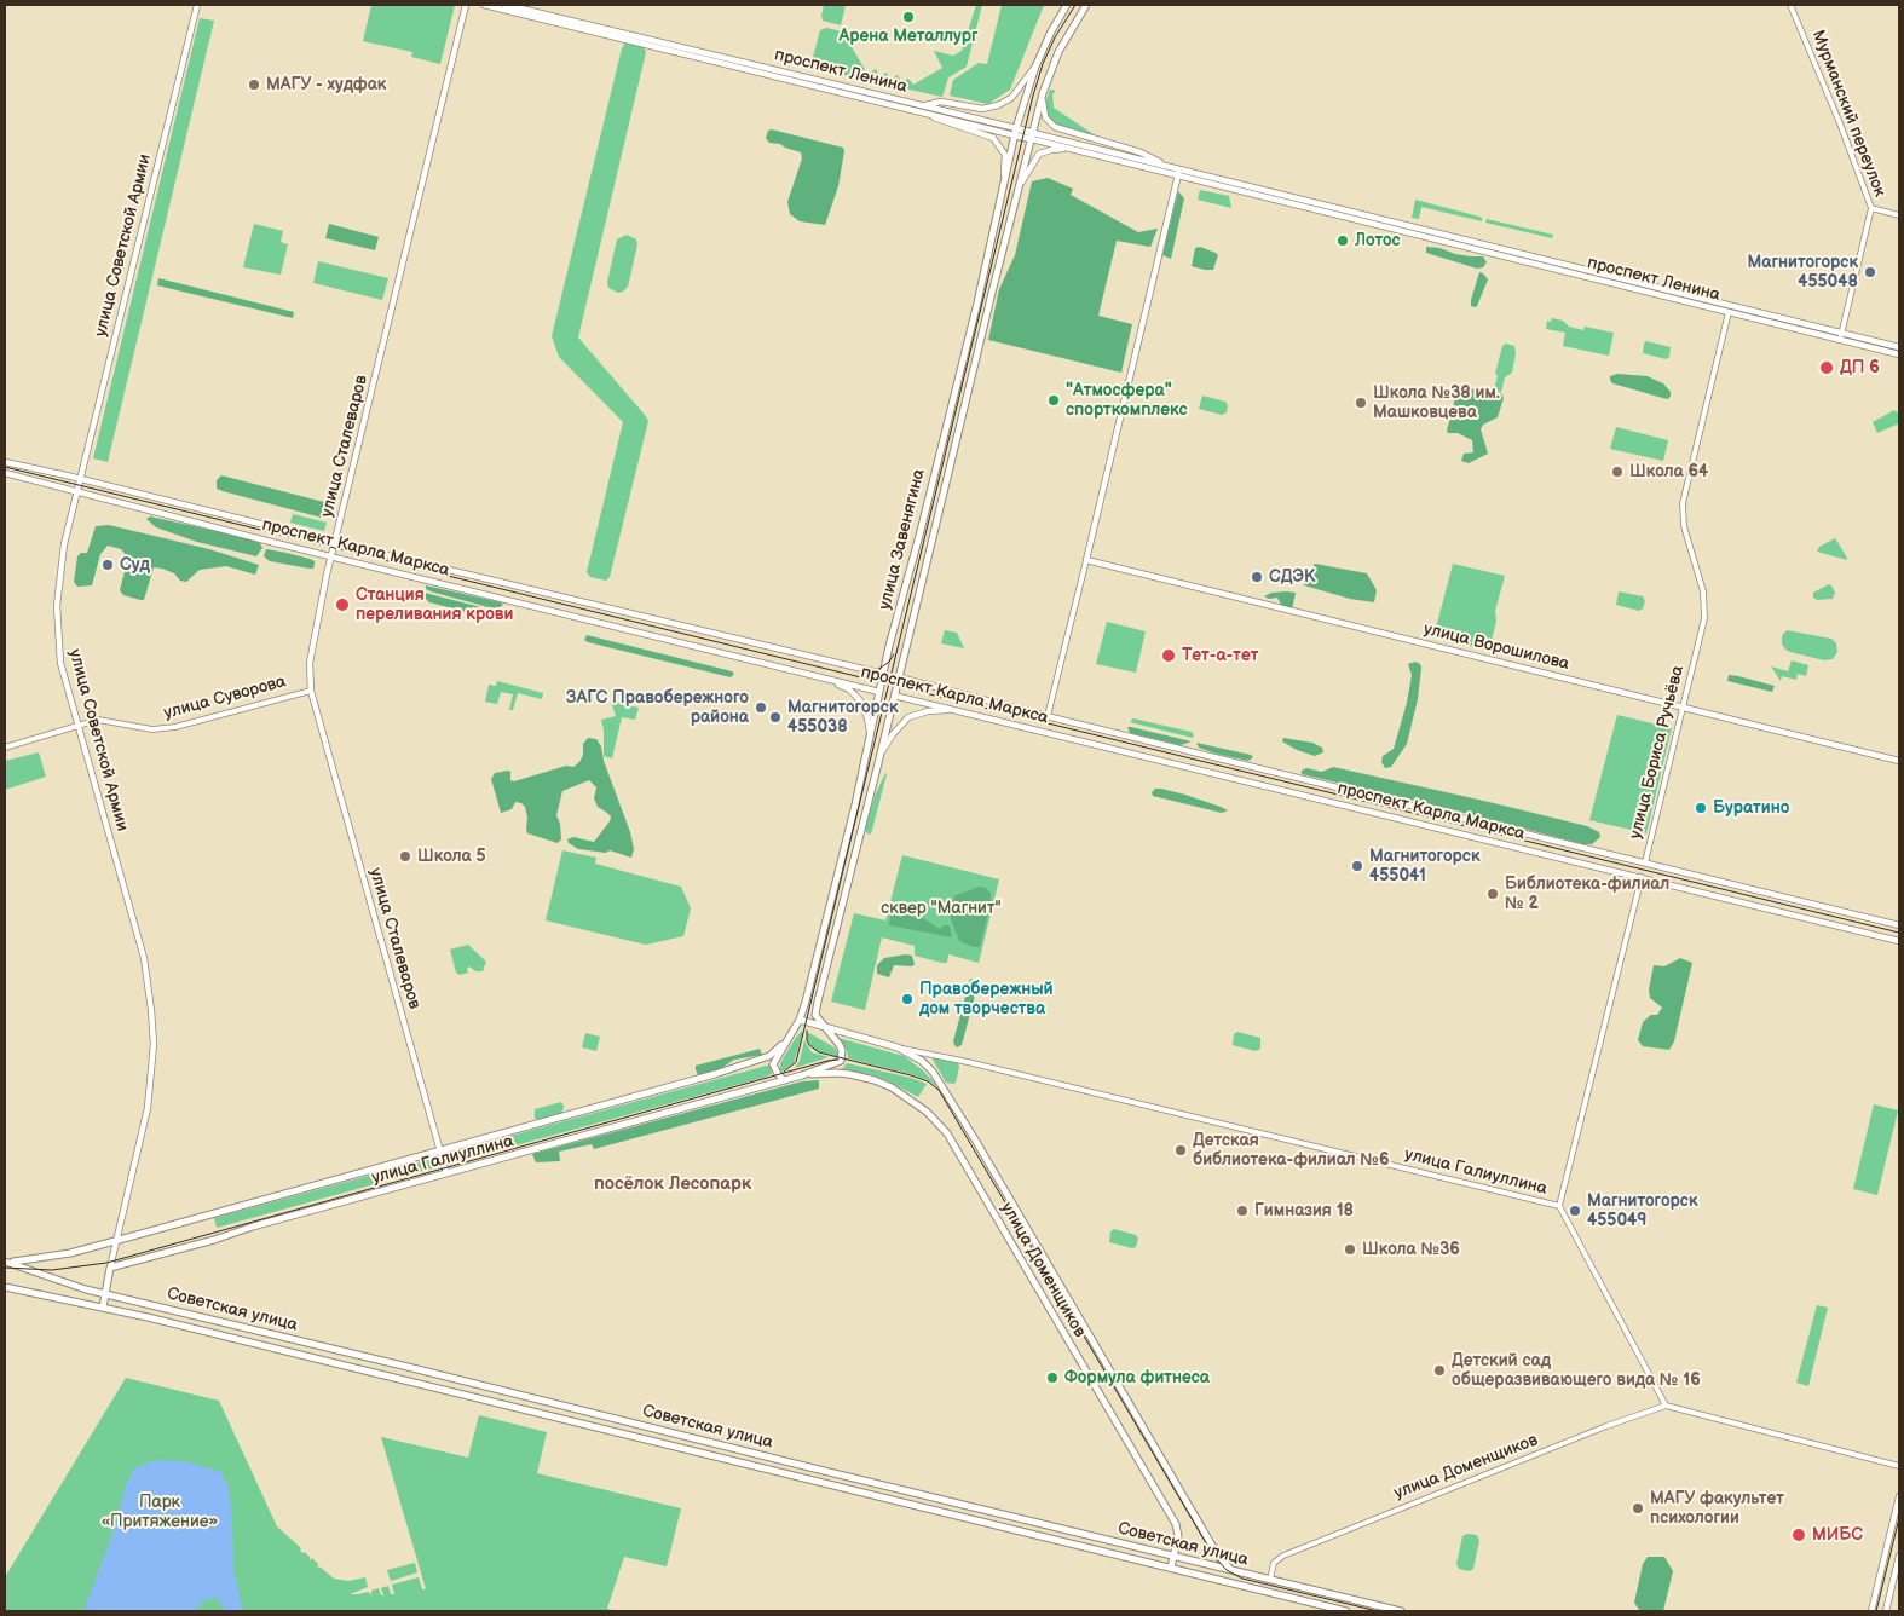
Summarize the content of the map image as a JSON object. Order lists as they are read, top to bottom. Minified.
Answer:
{"streets":{"main road":["проспект Ленина","улица Советской Армии","улица Сталеваров","улица Завенягина","проспект Карла Маркса","улица Ворошилова","улица Бориса Ручьёва","улица Галиуллина","улица Доменщиков","Советская улица"],"street":["Мурманский переулок","улица Суворова"]},"crossings":[["проспект Ленина","Мурманский переулок"],["проспект Ленина","улица Завенягина"],["проспект Ленина","улица Бориса Ручьёва"],["улица Советской Армии","проспект Карла Маркса"],["улица Советской Армии","улица Суворова"],["улица Советской Армии","улица Галиуллина"],["улица Советской Армии","Советская улица"],["улица Сталеваров","проспект Карла Маркса"],["улица Сталеваров","улица Суворова"],["улица Сталеваров","улица Галиуллина"],["улица Завенягина","проспект Карла Маркса"],["улица Завенягина","улица Галиуллина"],["проспект Карла Маркса","улица Бориса Ручьёва"],["улица Ворошилова","улица Бориса Ручьёва"],["улица Бориса Ручьёва","улица Галиуллина"],["улица Галиуллина","улица Доменщиков"],["улица Галиуллина","Советская улица"],["улица Доменщиков","Советская улица"]],"districts":["посёлок Лесопарк"],"parks":["сквер \"Магнит\"","Парк «Притяжение»"],"places":["Арена Металлург","МАГУ - худфак","Лотос","Магнитогорск 455048","ДП 6","\"Атмосфера\" спорткомплекс","Школа №38 им. Машковцева","Школа 64","Суд","СДЭК","Станция переливания крови","Тет-а-тет","ЗАГС Правобережного района","Магнитогорск 455038","Буратино","Школа 5","Магнитогорск 455041","Библиотека-филиал № 2","Правобережный дом творчества","Детская библиотека-филиал №6","Гимназия 18","Магнитогорск 455049","Школа №36","Детский сад общеразвивающего вида № 16","Формула фитнеса","МАГУ факультет психологии","МИБС"]}
